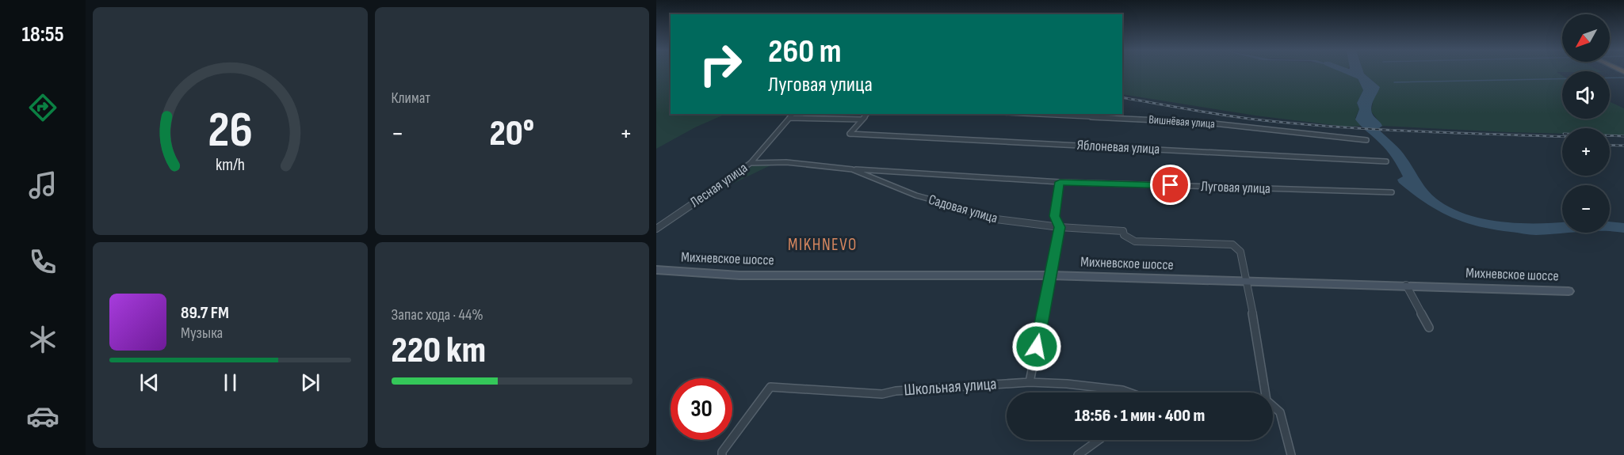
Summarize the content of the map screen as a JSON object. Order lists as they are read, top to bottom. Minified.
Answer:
{"streets":{"street":["Вишнёвая улица","Яблоневая улица","Лесная улица","Луговая улица","Садовая улица","Михневское шоссе","Школьная улица"]},"crossings":[["Лесная улица","Садовая улица"],["Луговая улица","Садовая улица"],["Садовая улица","Михневское шоссе"]],"districts":["MIKHNEVO"],"north":"bottom left","page":{"tabs":"18:55","tile":["Климат",["Запас хода · 44%","220 km"]],"map_buttons":["+","−"],"turn":["260 m","Луговая улица"],"heat":["−","20°","+"],"song":["89.7 FM","Музыка"],"limit":"30","trip":"18:56 · 1 мин · 400 m","gauge":["26","km/h"]}}
